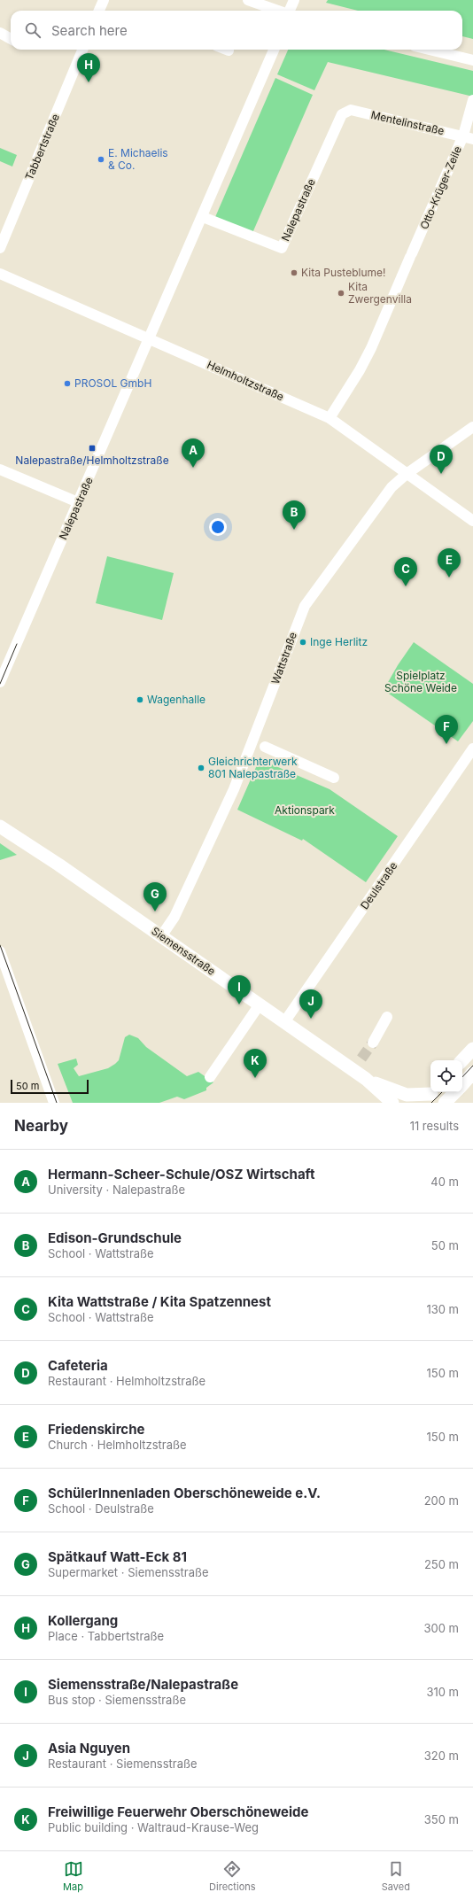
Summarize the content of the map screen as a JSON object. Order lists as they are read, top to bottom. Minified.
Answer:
{"streets":{"main road":["Siemensstraße"],"street":["Mentelinstraße","Tabbertstraße","Otto-Krüger-Zeile","Nalepastraße","Helmholtzstraße","Wattstraße","Deulstraße"]},"crossings":[["Mentelinstraße","Otto-Krüger-Zeile"],["Mentelinstraße","Nalepastraße"],["Otto-Krüger-Zeile","Helmholtzstraße"],["Nalepastraße","Helmholtzstraße"],["Helmholtzstraße","Wattstraße"],["Wattstraße","Siemensstraße"],["Deulstraße","Siemensstraße"]],"parks":["Spielplatz Schöne Weide","Aktionspark"],"places":{"other":["E. Michaelis & Co.","Kita Pusteblume!","Kita Zwergenvilla","PROSOL GmbH","Inge Herlitz","Wagenhalle","Gleichrichterwerk 801 Nalepastraße"],"transit":["Nalepastraße/Helmholtzstraße"]},"scale_bar":"50 m","page":{"search":"Search here","pins":["H","A","D","B","E","C","F","G","I","J","K"],"scale":"50 m","heading":["Nearby","11 results"],"list":[{"mark":"A","name":"Hermann-Scheer-Schule/OSZ Wirtschaft","note":"University · Nalepastraße","value":"40 m"},{"mark":"B","name":"Edison-Grundschule","note":"School · Wattstraße","value":"50 m"},{"mark":"C","name":"Kita Wattstraße / Kita Spatzennest","note":"School · Wattstraße","value":"130 m"},{"mark":"D","name":"Cafeteria","note":"Restaurant · Helmholtzstraße","value":"150 m"},{"mark":"E","name":"Friedenskirche","note":"Church · Helmholtzstraße","value":"150 m"},{"mark":"F","name":"SchülerInnenladen Oberschöneweide e.V.","note":"School · Deulstraße","value":"200 m"},{"mark":"G","name":"Spätkauf Watt-Eck 81","note":"Supermarket · Siemensstraße","value":"250 m"},{"mark":"H","name":"Kollergang","note":"Place · Tabbertstraße","value":"300 m"},{"mark":"I","name":"Siemensstraße/Nalepastraße","note":"Bus stop · Siemensstraße","value":"310 m"},{"mark":"J","name":"Asia Nguyen","note":"Restaurant · Siemensstraße","value":"320 m"},{"mark":"K","name":"Freiwillige Feuerwehr Oberschöneweide","note":"Public building · Waltraud-Krause-Weg","value":"350 m"}],"nav":["Map","Directions","Saved"]}}
